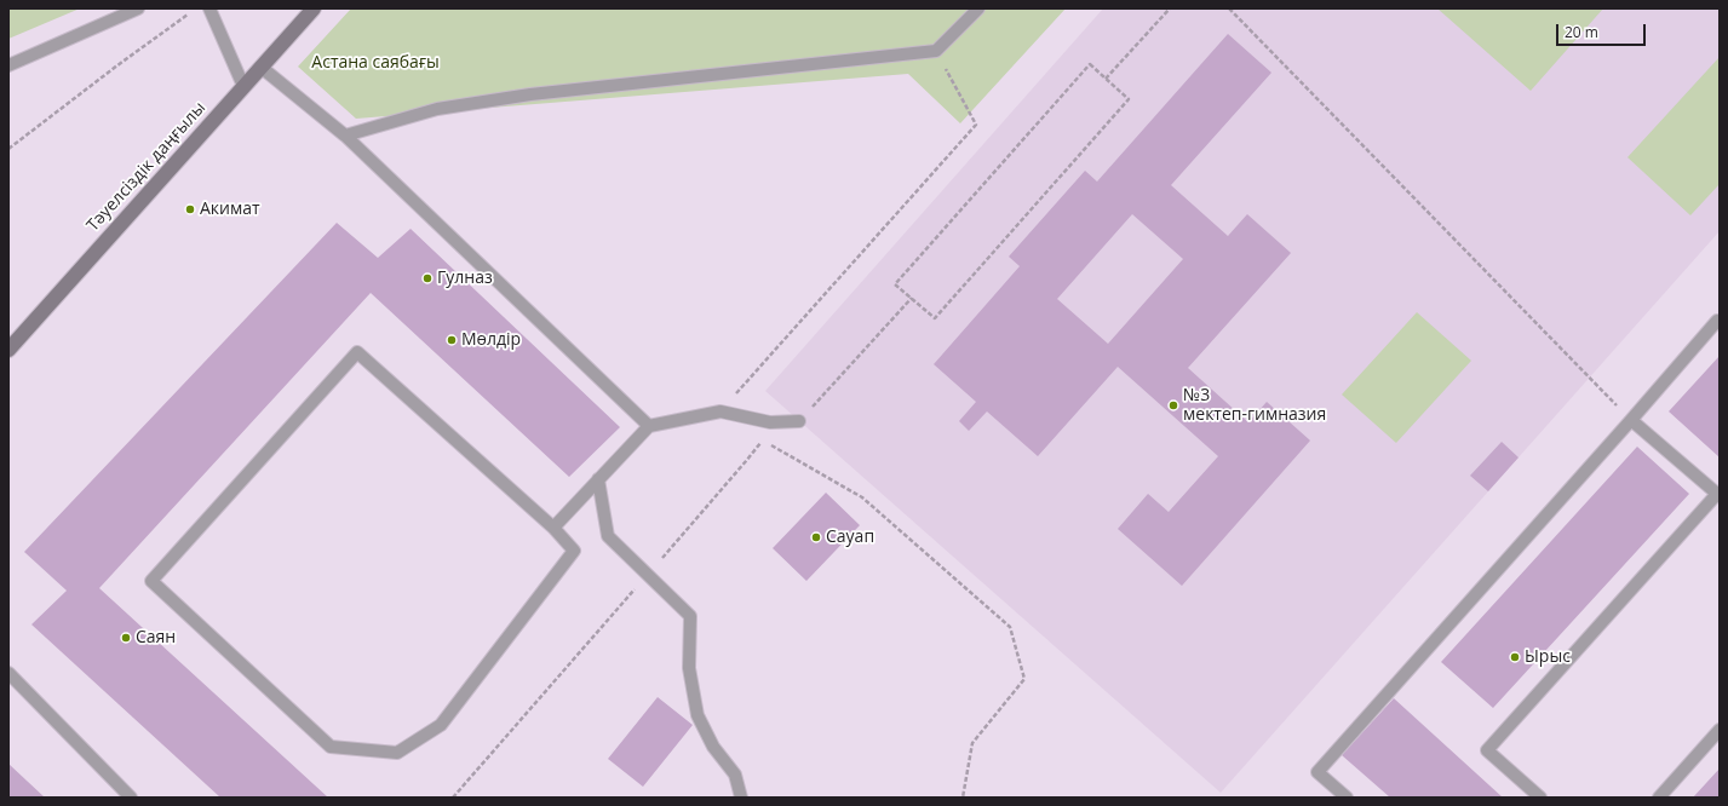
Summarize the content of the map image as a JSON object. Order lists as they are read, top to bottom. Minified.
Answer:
{"streets":{"street":["Тәуелсіздік даңғылы"]},"parks":["Астана саябағы"],"places":["Акимат","Гулназ","Мөлдір","№3 мектеп-гимназия","Сауап","Саян","Ырыс"],"scale_bar":"20 m"}
